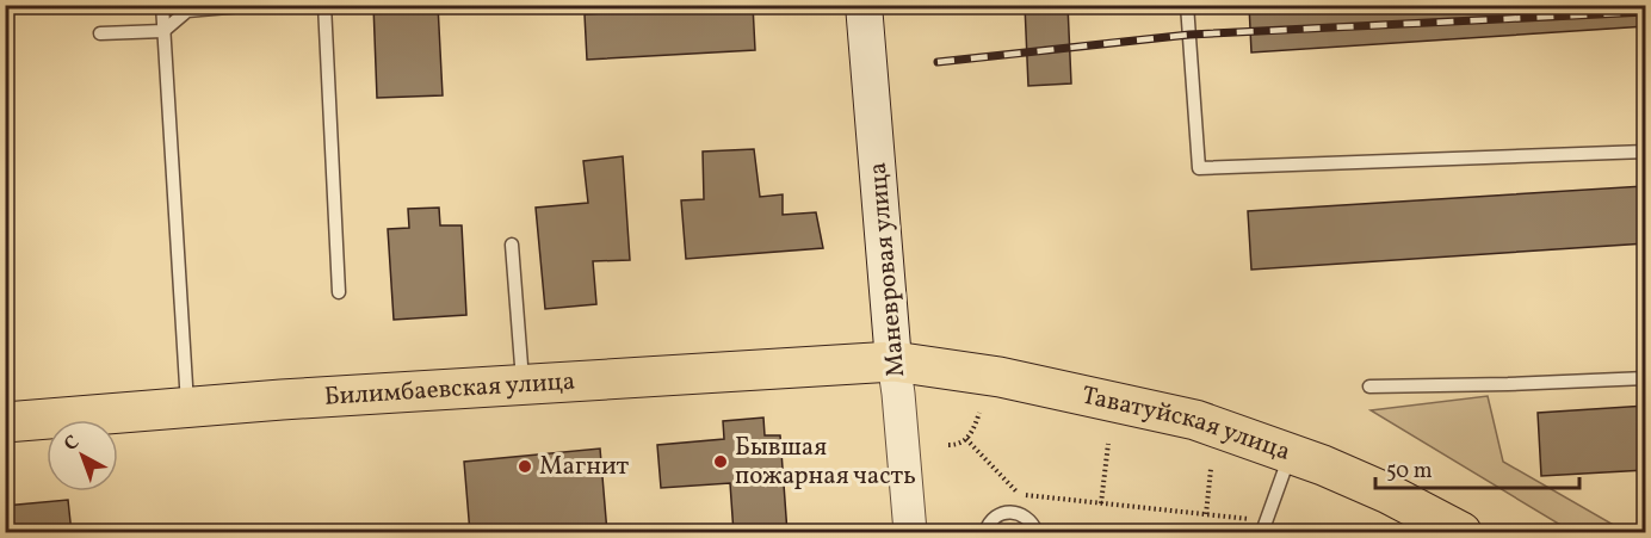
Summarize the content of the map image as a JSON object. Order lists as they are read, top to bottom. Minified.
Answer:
{"streets":{"main road":["Маневровая улица","Билимбаевская улица","Таватуйская улица"]},"crossings":[["Маневровая улица","Билимбаевская улица"],["Маневровая улица","Таватуйская улица"],["Билимбаевская улица","Таватуйская улица"]],"places":["Бывшая пожарная часть","Магнит"],"scale_bar":"50 m","north":"top left"}
